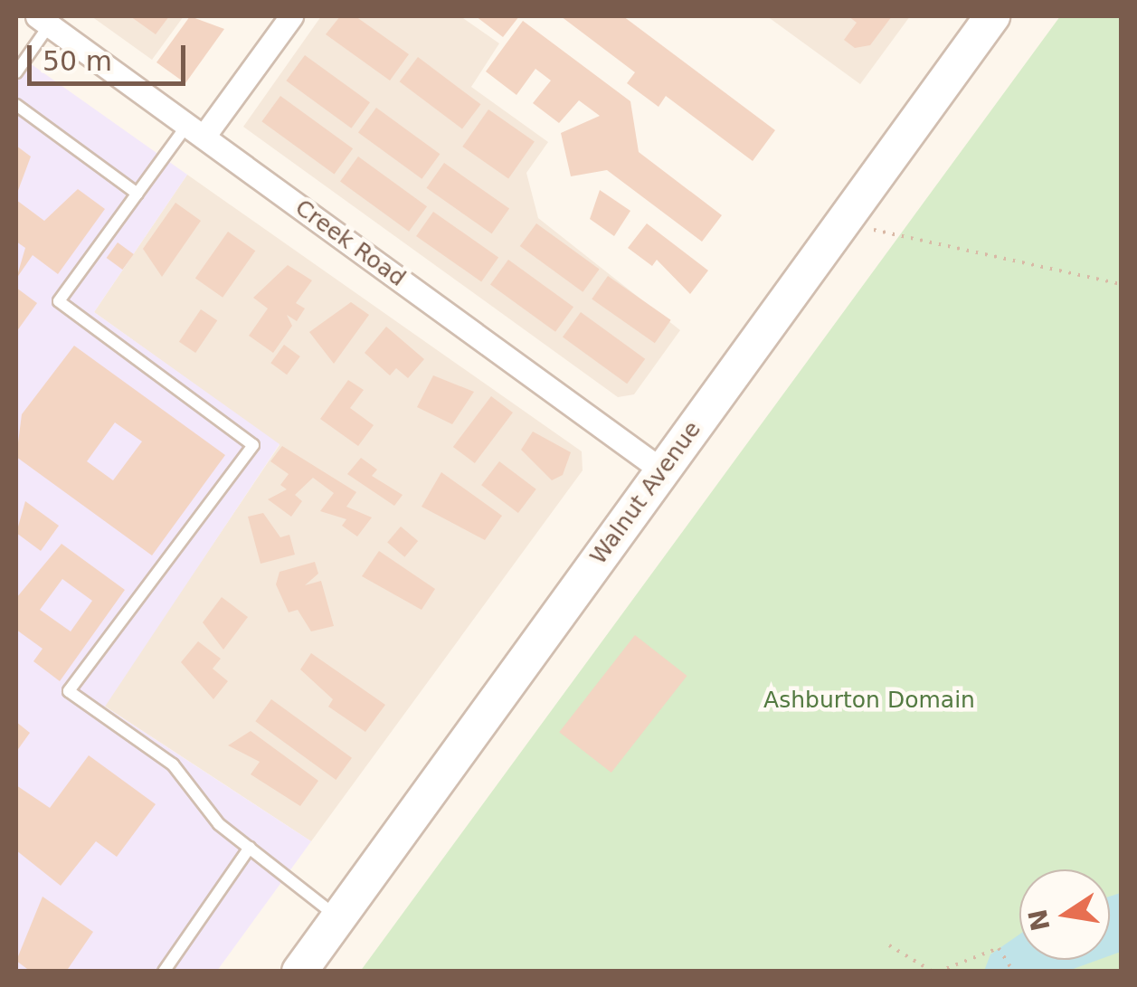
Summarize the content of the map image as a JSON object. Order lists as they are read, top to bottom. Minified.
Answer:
{"streets":{"main road":["Walnut Avenue"],"street":["Creek Road"]},"crossings":[["Creek Road","Walnut Avenue"]],"parks":["Ashburton Domain"],"scale_bar":"50 m","north":"left"}
